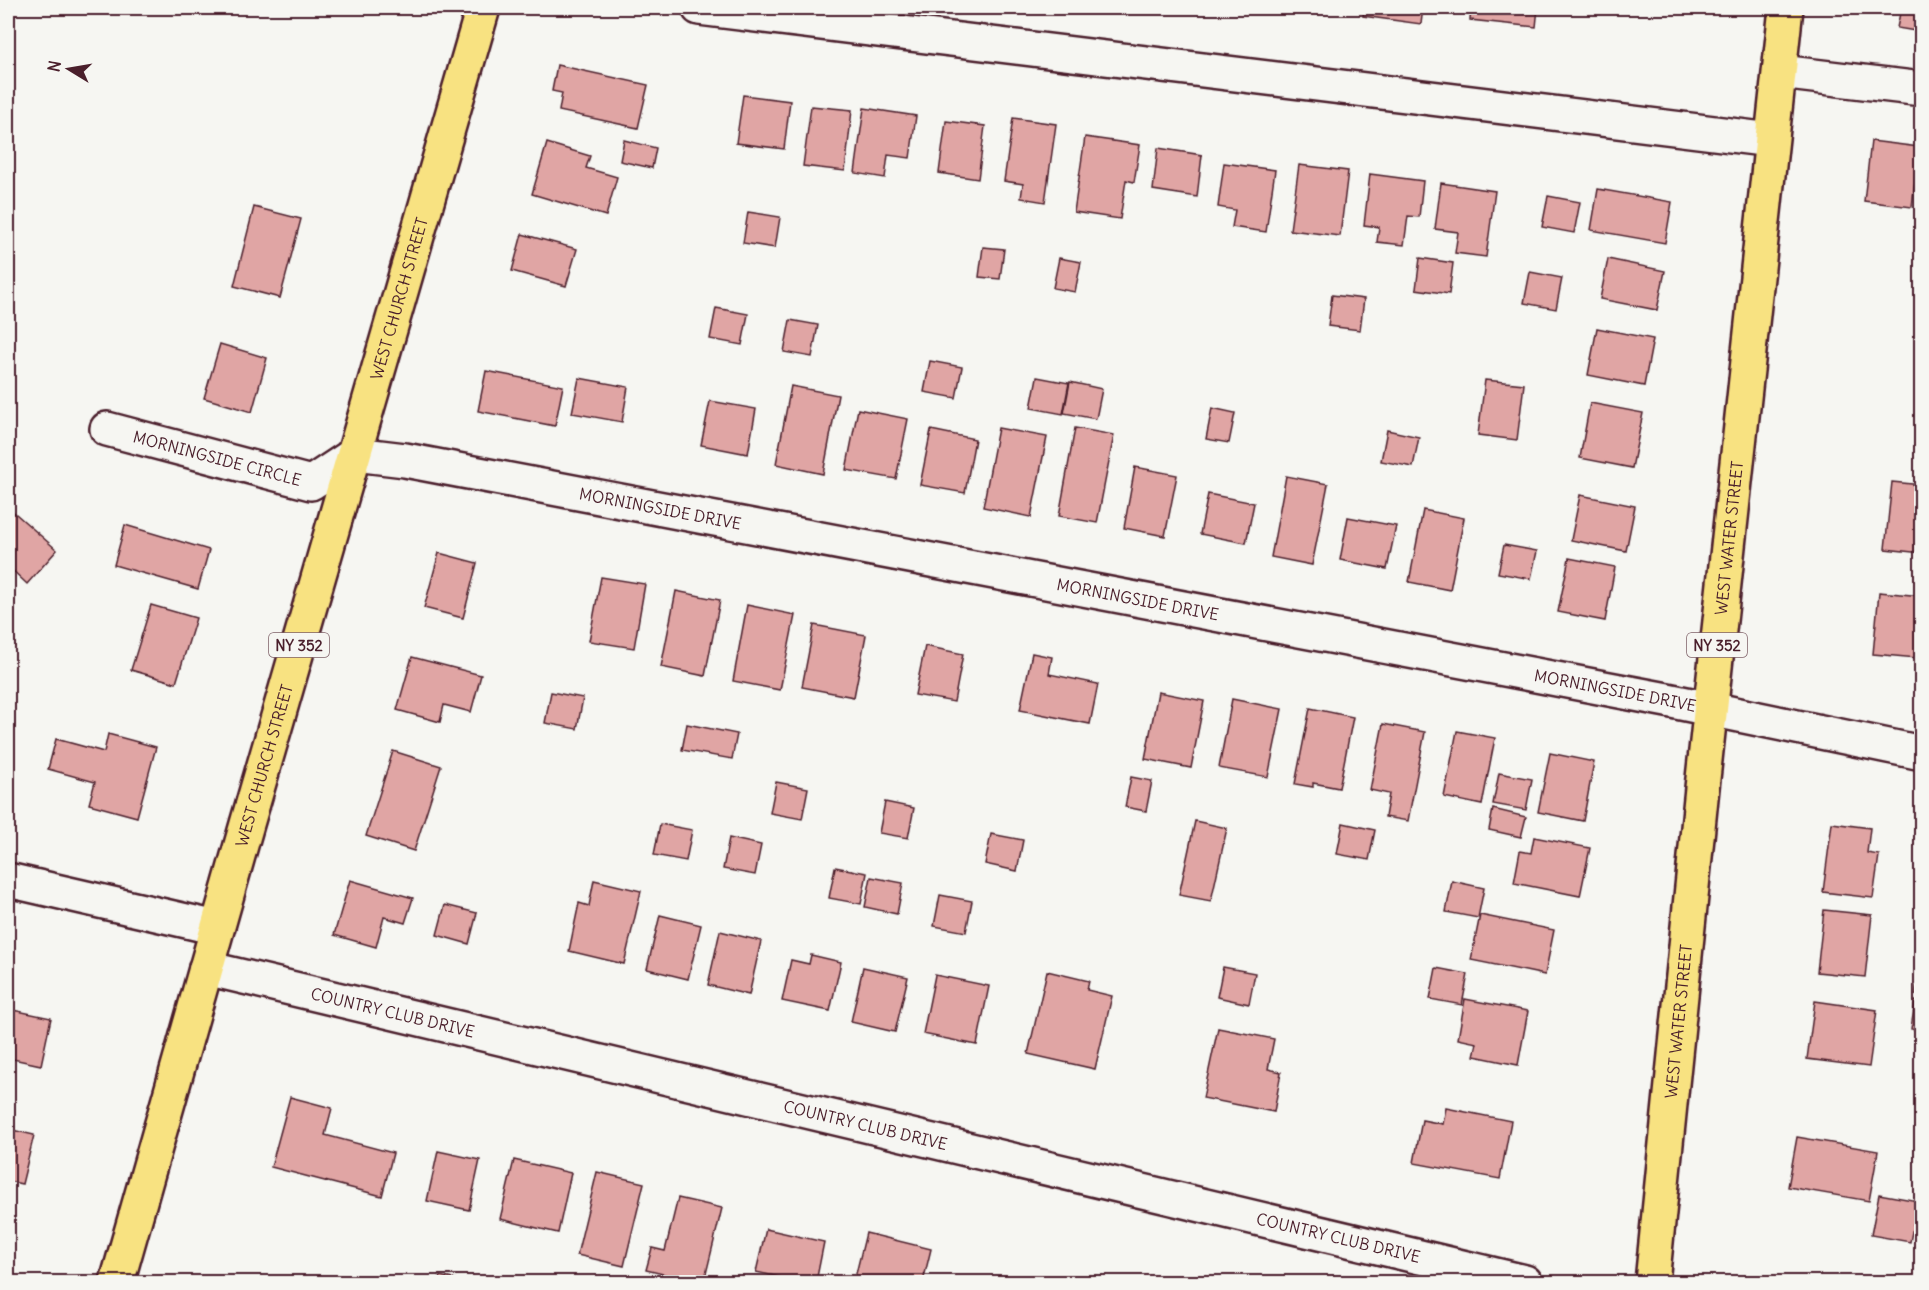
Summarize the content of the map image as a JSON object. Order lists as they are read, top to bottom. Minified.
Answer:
{"streets":{"main road":["WEST CHURCH STREET","WEST WATER STREET","NY 352"],"street":["MORNINGSIDE CIRCLE","MORNINGSIDE DRIVE","COUNTRY CLUB DRIVE"]},"crossings":[["WEST CHURCH STREET","MORNINGSIDE CIRCLE"],["WEST CHURCH STREET","MORNINGSIDE DRIVE"],["WEST CHURCH STREET","COUNTRY CLUB DRIVE"],["MORNINGSIDE CIRCLE","MORNINGSIDE DRIVE"],["MORNINGSIDE DRIVE","WEST WATER STREET"]],"north":"left"}
